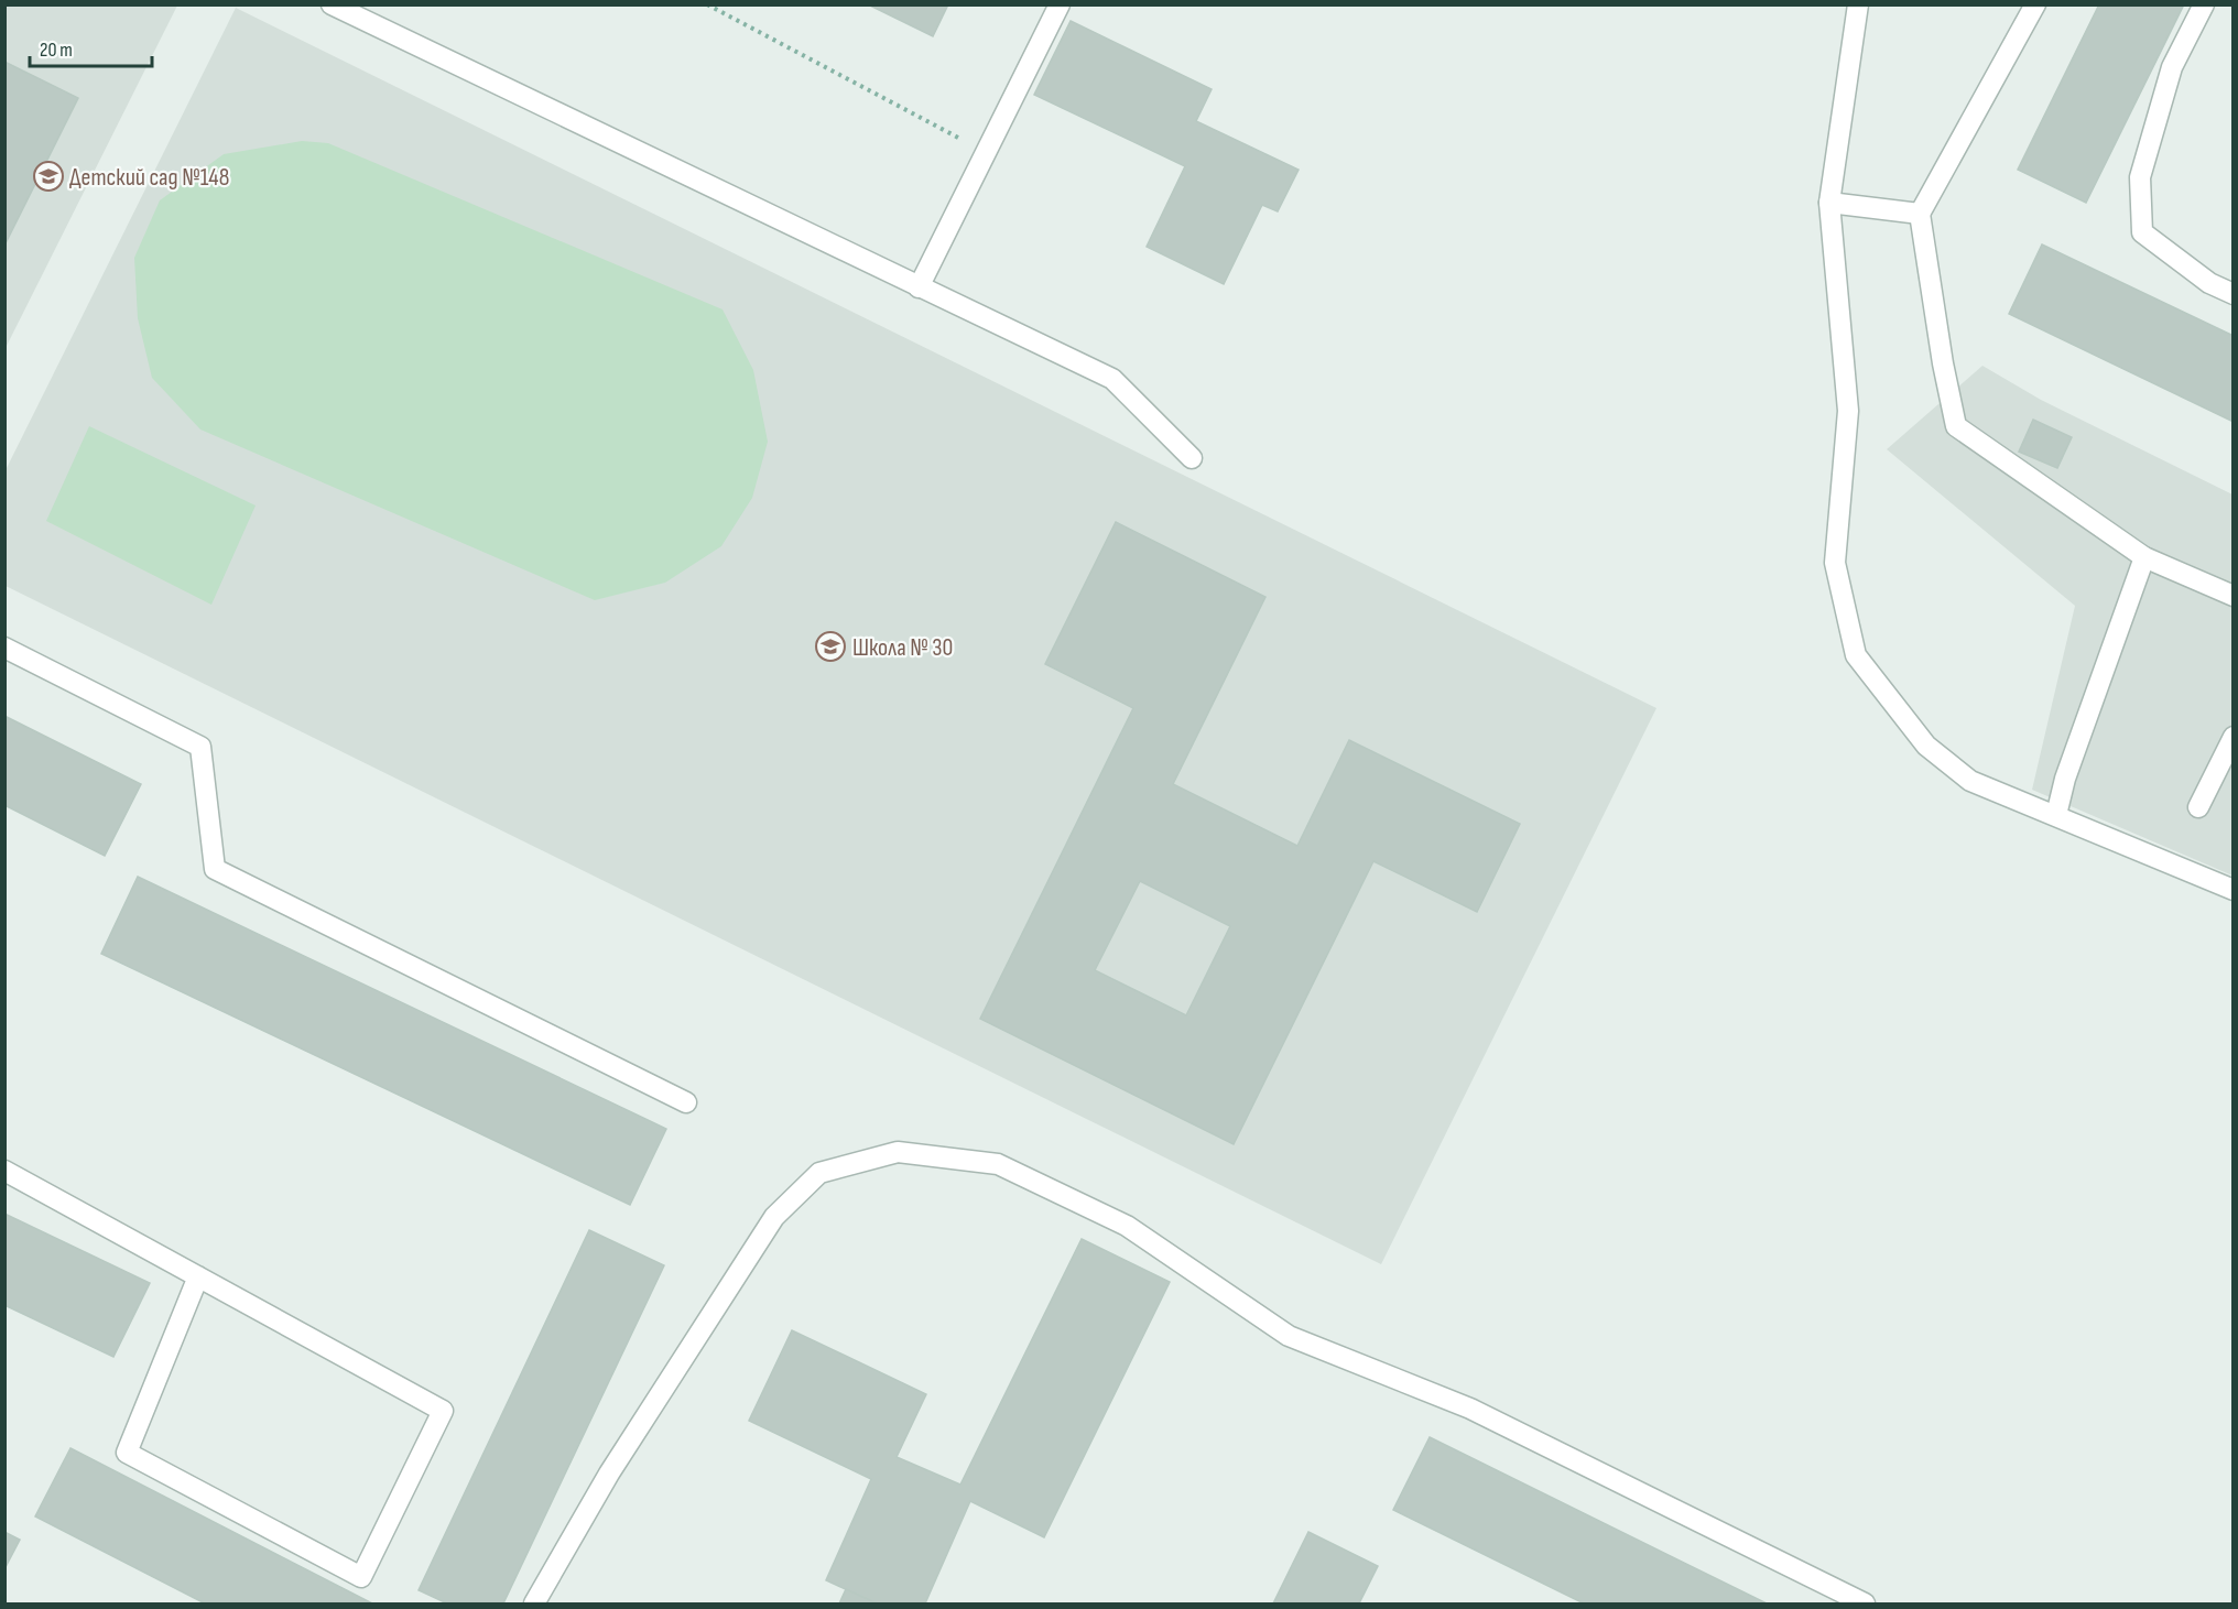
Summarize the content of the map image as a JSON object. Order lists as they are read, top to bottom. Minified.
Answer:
{"places":{"school or university":["Детский сад №148","Школа № 30"]},"scale_bar":"20 m"}
